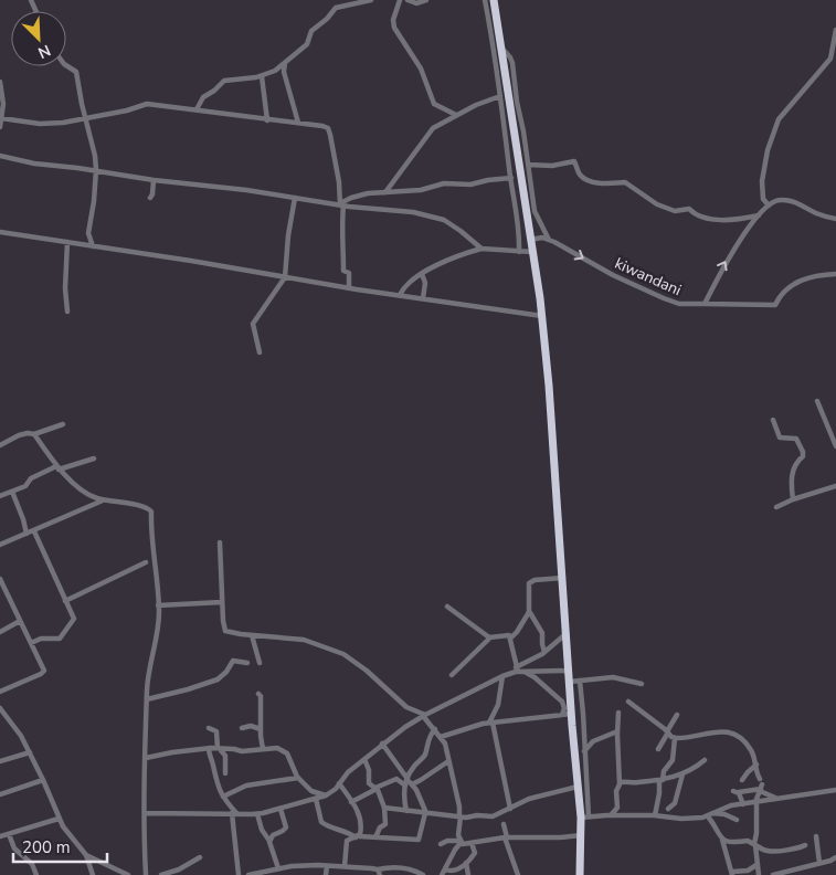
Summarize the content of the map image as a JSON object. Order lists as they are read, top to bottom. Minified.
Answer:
{"streets":{"street":["kiwandani"]},"one_way":["kiwandani"],"scale_bar":"200 m","north":"bottom right"}
